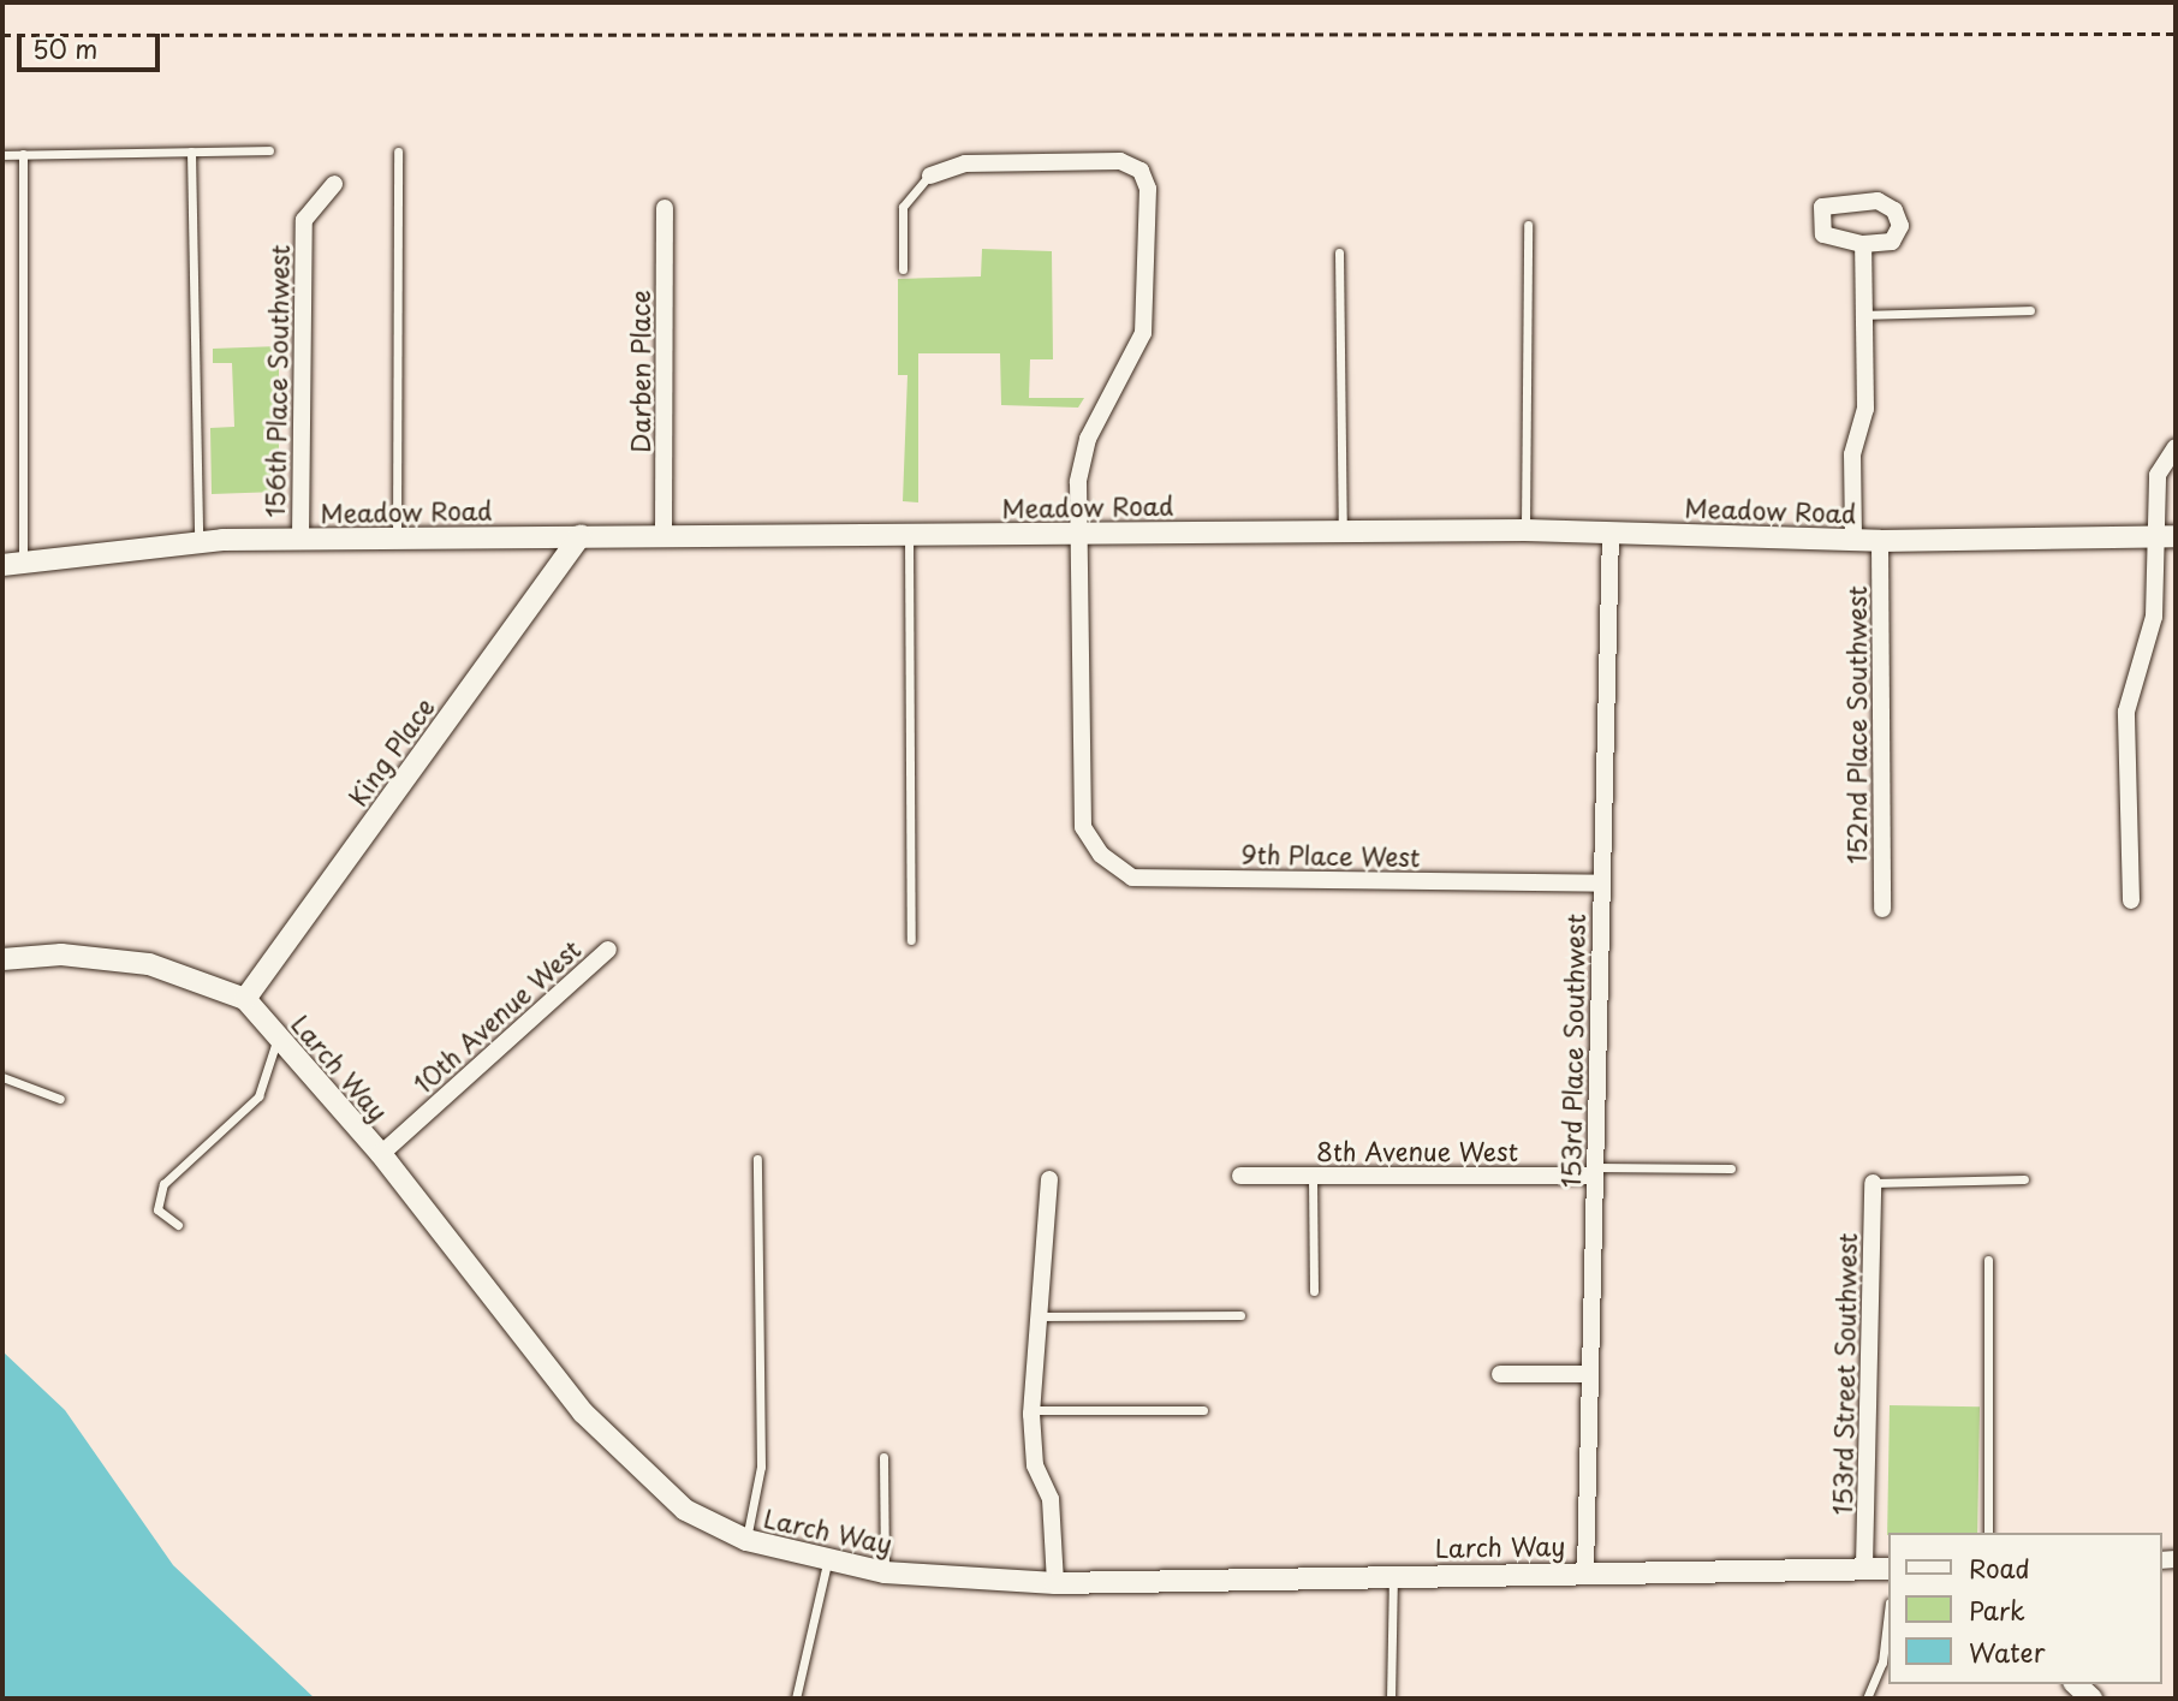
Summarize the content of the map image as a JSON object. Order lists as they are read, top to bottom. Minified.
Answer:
{"streets":{"street":["Darben Place","156th Place Southwest","Meadow Road","152nd Place Southwest","King Place","9th Place West","10th Avenue West","153rd Place Southwest","Larch Way","8th Avenue West","153rd Street Southwest"]},"crossings":[["Darben Place","Meadow Road"],["156th Place Southwest","Meadow Road"],["Meadow Road","152nd Place Southwest"],["Meadow Road","King Place"],["Meadow Road","9th Place West"],["Meadow Road","153rd Place Southwest"],["King Place","Larch Way"],["9th Place West","153rd Place Southwest"],["10th Avenue West","Larch Way"],["153rd Place Southwest","Larch Way"],["153rd Place Southwest","8th Avenue West"],["Larch Way","153rd Street Southwest"]],"legend":["Road","Park","Water"],"scale_bar":"50 m"}
